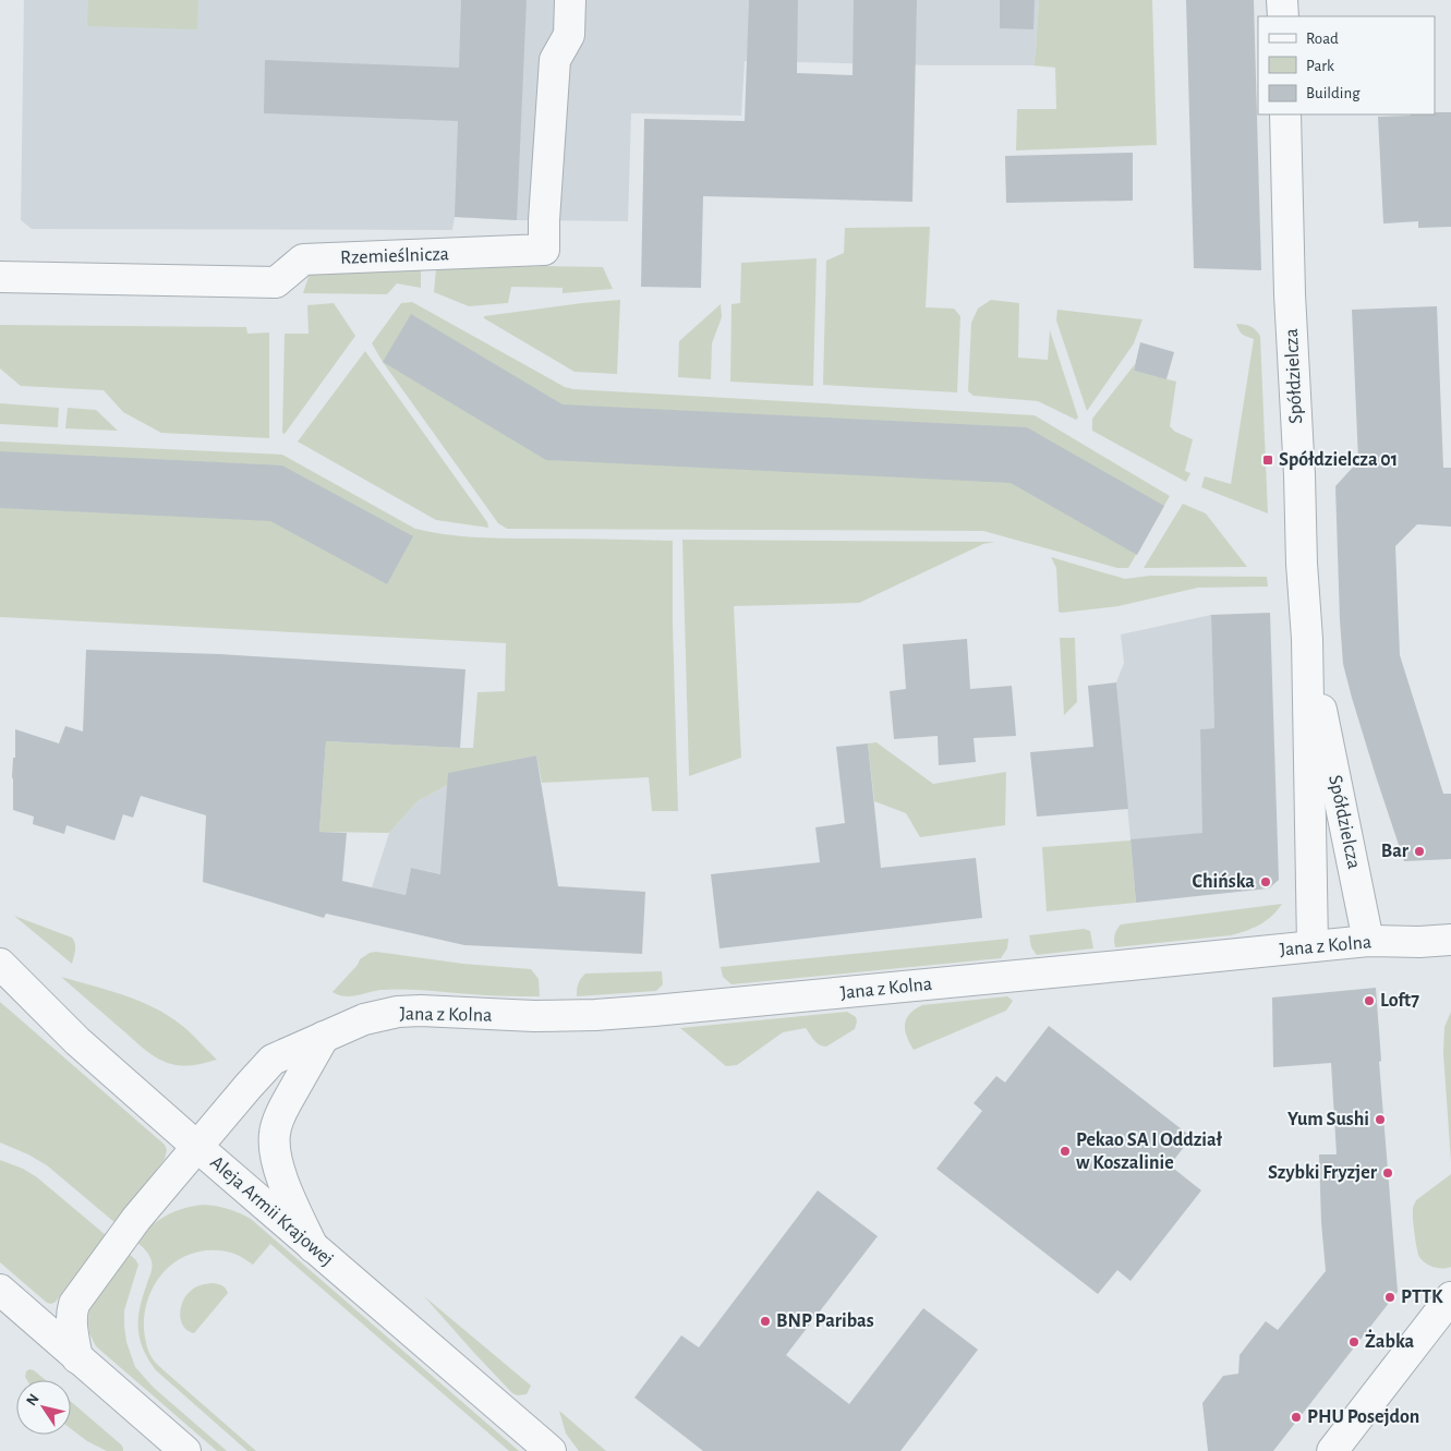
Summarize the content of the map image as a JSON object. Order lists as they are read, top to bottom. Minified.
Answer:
{"streets":{"street":["Rzemieślnicza","Spółdzielcza","Jana z Kolna","Aleja Armii Krajowej"]},"crossings":[["Spółdzielcza","Jana z Kolna"],["Jana z Kolna","Aleja Armii Krajowej"]],"places":{"transit":["Spółdzielcza 01"],"other":["Bar","Chińska","Loft7","Yum Sushi","Pekao SA I Oddział w Koszalinie","Szybki Fryzjer","PTTK","BNP Paribas","Żabka","PHU Posejdon"]},"legend":["Road","Park","Building"],"north":"top left"}
